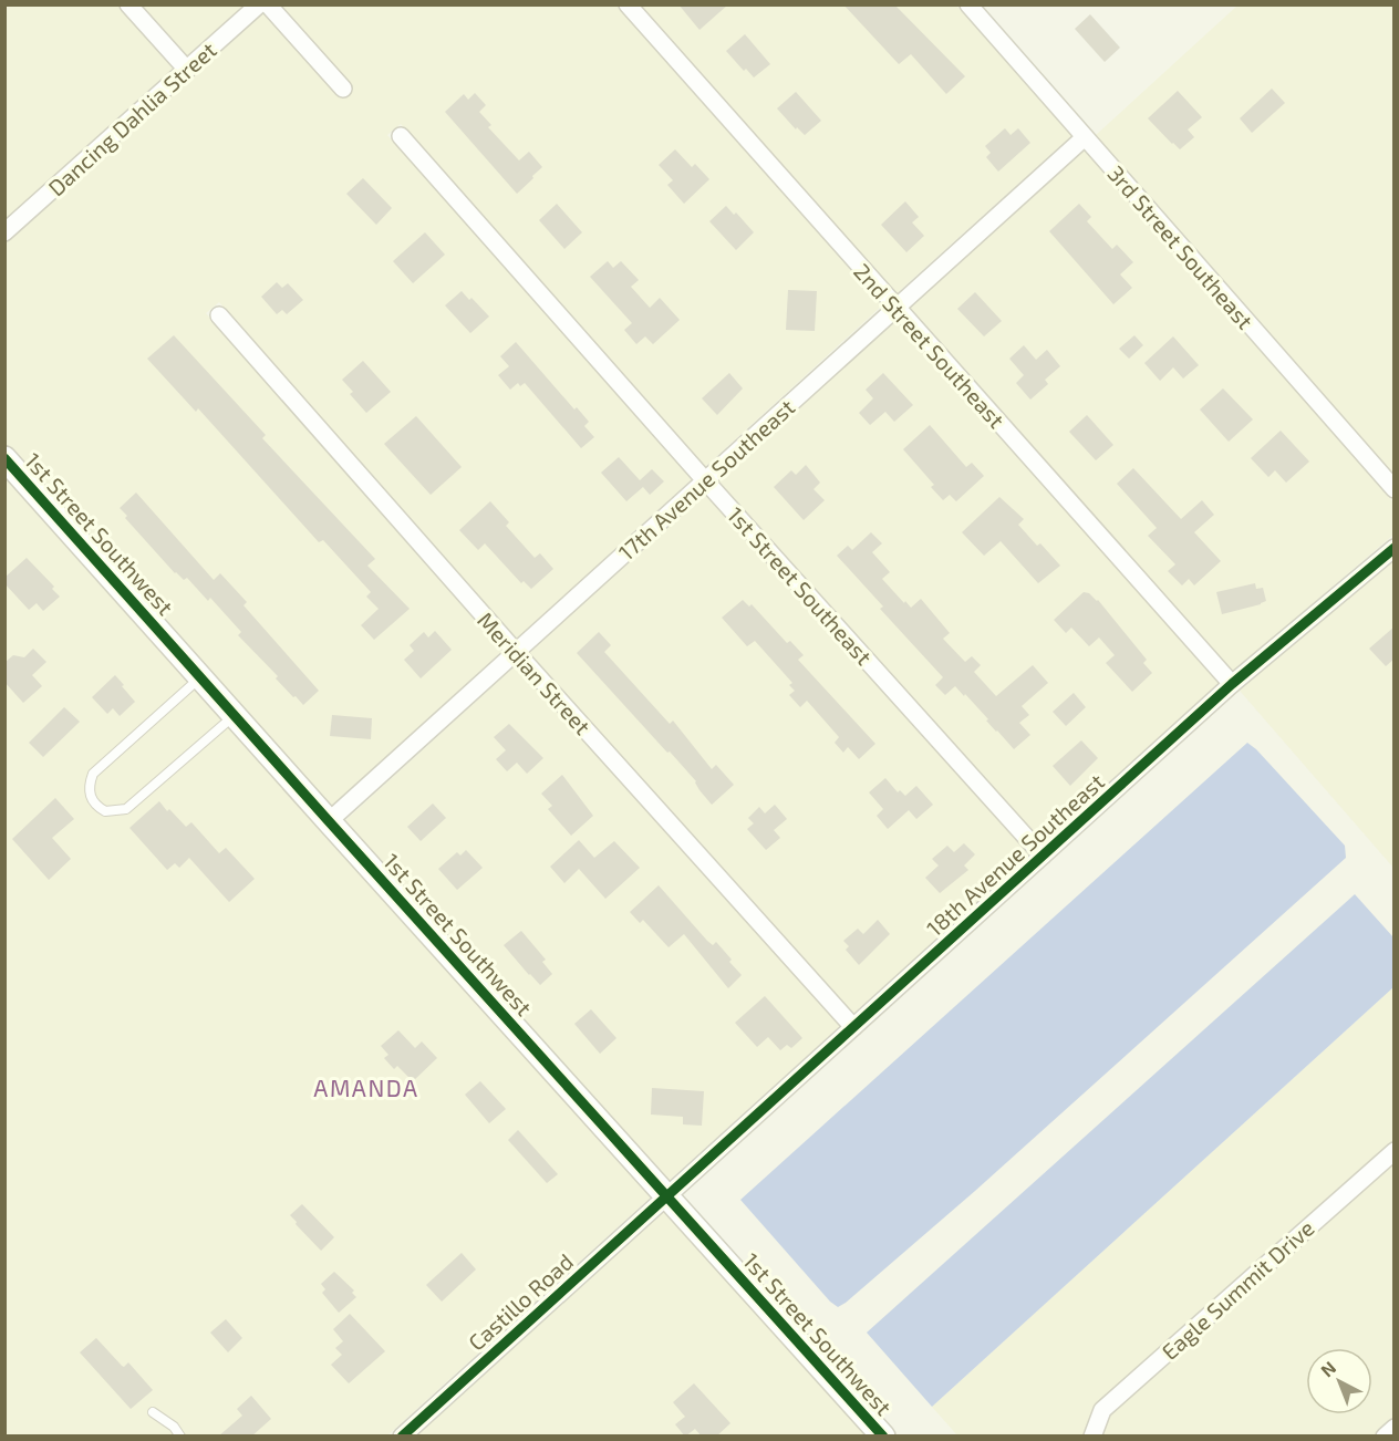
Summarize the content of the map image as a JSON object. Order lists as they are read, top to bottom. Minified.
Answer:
{"streets":{"street":["Dancing Dahlia Street","3rd Street Southeast","2nd Street Southeast","17th Avenue Southeast","1st Street Southwest","1st Street Southeast","Meridian Street","18th Avenue Southeast","Eagle Summit Drive","Castillo Road"]},"crossings":[["3rd Street Southeast","17th Avenue Southeast"],["2nd Street Southeast","17th Avenue Southeast"],["2nd Street Southeast","18th Avenue Southeast"],["17th Avenue Southeast","1st Street Southwest"],["17th Avenue Southeast","1st Street Southeast"],["17th Avenue Southeast","Meridian Street"],["1st Street Southwest","18th Avenue Southeast"],["1st Street Southwest","Castillo Road"],["1st Street Southeast","18th Avenue Southeast"],["Meridian Street","18th Avenue Southeast"],["18th Avenue Southeast","Castillo Road"]],"districts":["AMANDA"],"north":"top left"}
